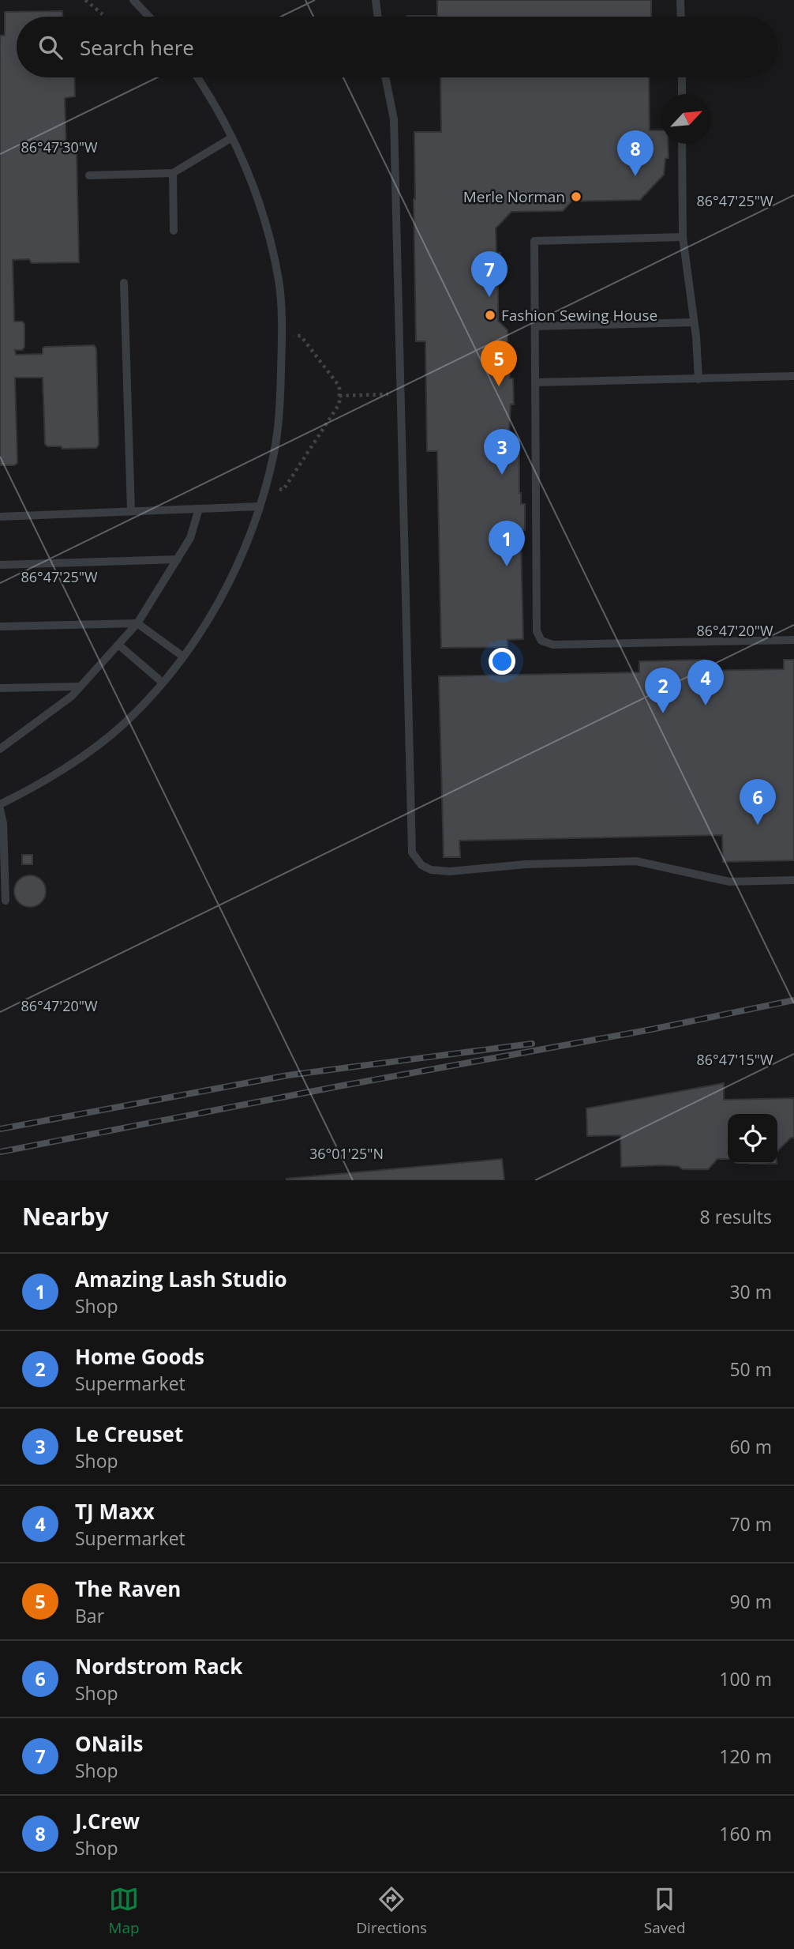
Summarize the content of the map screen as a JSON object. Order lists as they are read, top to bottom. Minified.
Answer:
{"places":["Merle Norman","Fashion Sewing House"],"north":"top right","page":{"search":"Search here","pins":["8","7","5","3","1","4","2","6"],"heading":["Nearby","8 results"],"list":[{"mark":"1","name":"Amazing Lash Studio","note":"Shop","value":"30 m"},{"mark":"2","name":"Home Goods","note":"Supermarket","value":"50 m"},{"mark":"3","name":"Le Creuset","note":"Shop","value":"60 m"},{"mark":"4","name":"TJ Maxx","note":"Supermarket","value":"70 m"},{"mark":"5","name":"The Raven","note":"Bar","value":"90 m"},{"mark":"6","name":"Nordstrom Rack","note":"Shop","value":"100 m"},{"mark":"7","name":"ONails","note":"Shop","value":"120 m"},{"mark":"8","name":"J.Crew","note":"Shop","value":"160 m"}],"nav":["Map","Directions","Saved"]},"coordinates":["86°47'30\"W","86°47'25\"W","86°47'20\"W","86°47'15\"W","36°01'25\"N"]}
